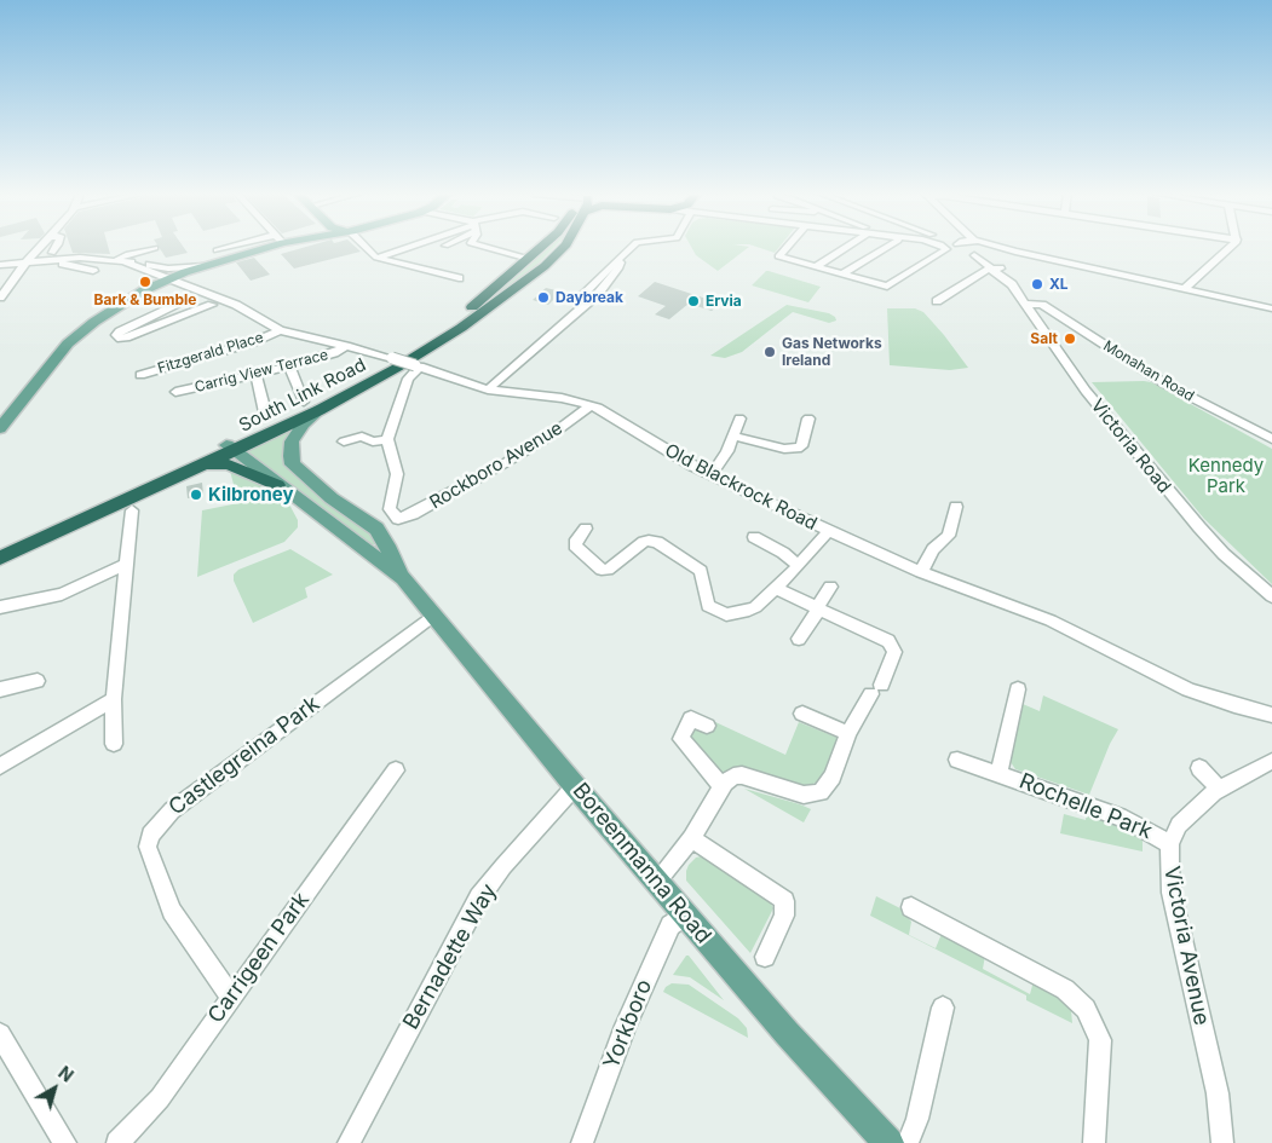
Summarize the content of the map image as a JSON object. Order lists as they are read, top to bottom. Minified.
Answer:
{"streets":{"highway":["South Link Road"],"main road":["Boreenmanna Road"],"street":["Fitzgerald Place","Carrig View Terrace","Monahan Road","Victoria Road","Rockboro Avenue","Old Blackrock Road","Castlegreina Park","Rochelle Park","Victoria Avenue","Bernadette Way","Carrigeen Park","Yorkboro"]},"crossings":[["Fitzgerald Place","Old Blackrock Road"],["Carrig View Terrace","Old Blackrock Road"],["Monahan Road","Victoria Road"],["South Link Road","Boreenmanna Road"],["Rockboro Avenue","Old Blackrock Road"],["Castlegreina Park","Boreenmanna Road"],["Castlegreina Park","Carrigeen Park"],["Rochelle Park","Victoria Avenue"],["Boreenmanna Road","Bernadette Way"],["Boreenmanna Road","Yorkboro"]],"parks":["Kennedy Park"],"places":["Bark & Bumble","XL","Daybreak","Ervia","Salt","Gas Networks Ireland","Kilbroney"],"north":"top right"}
